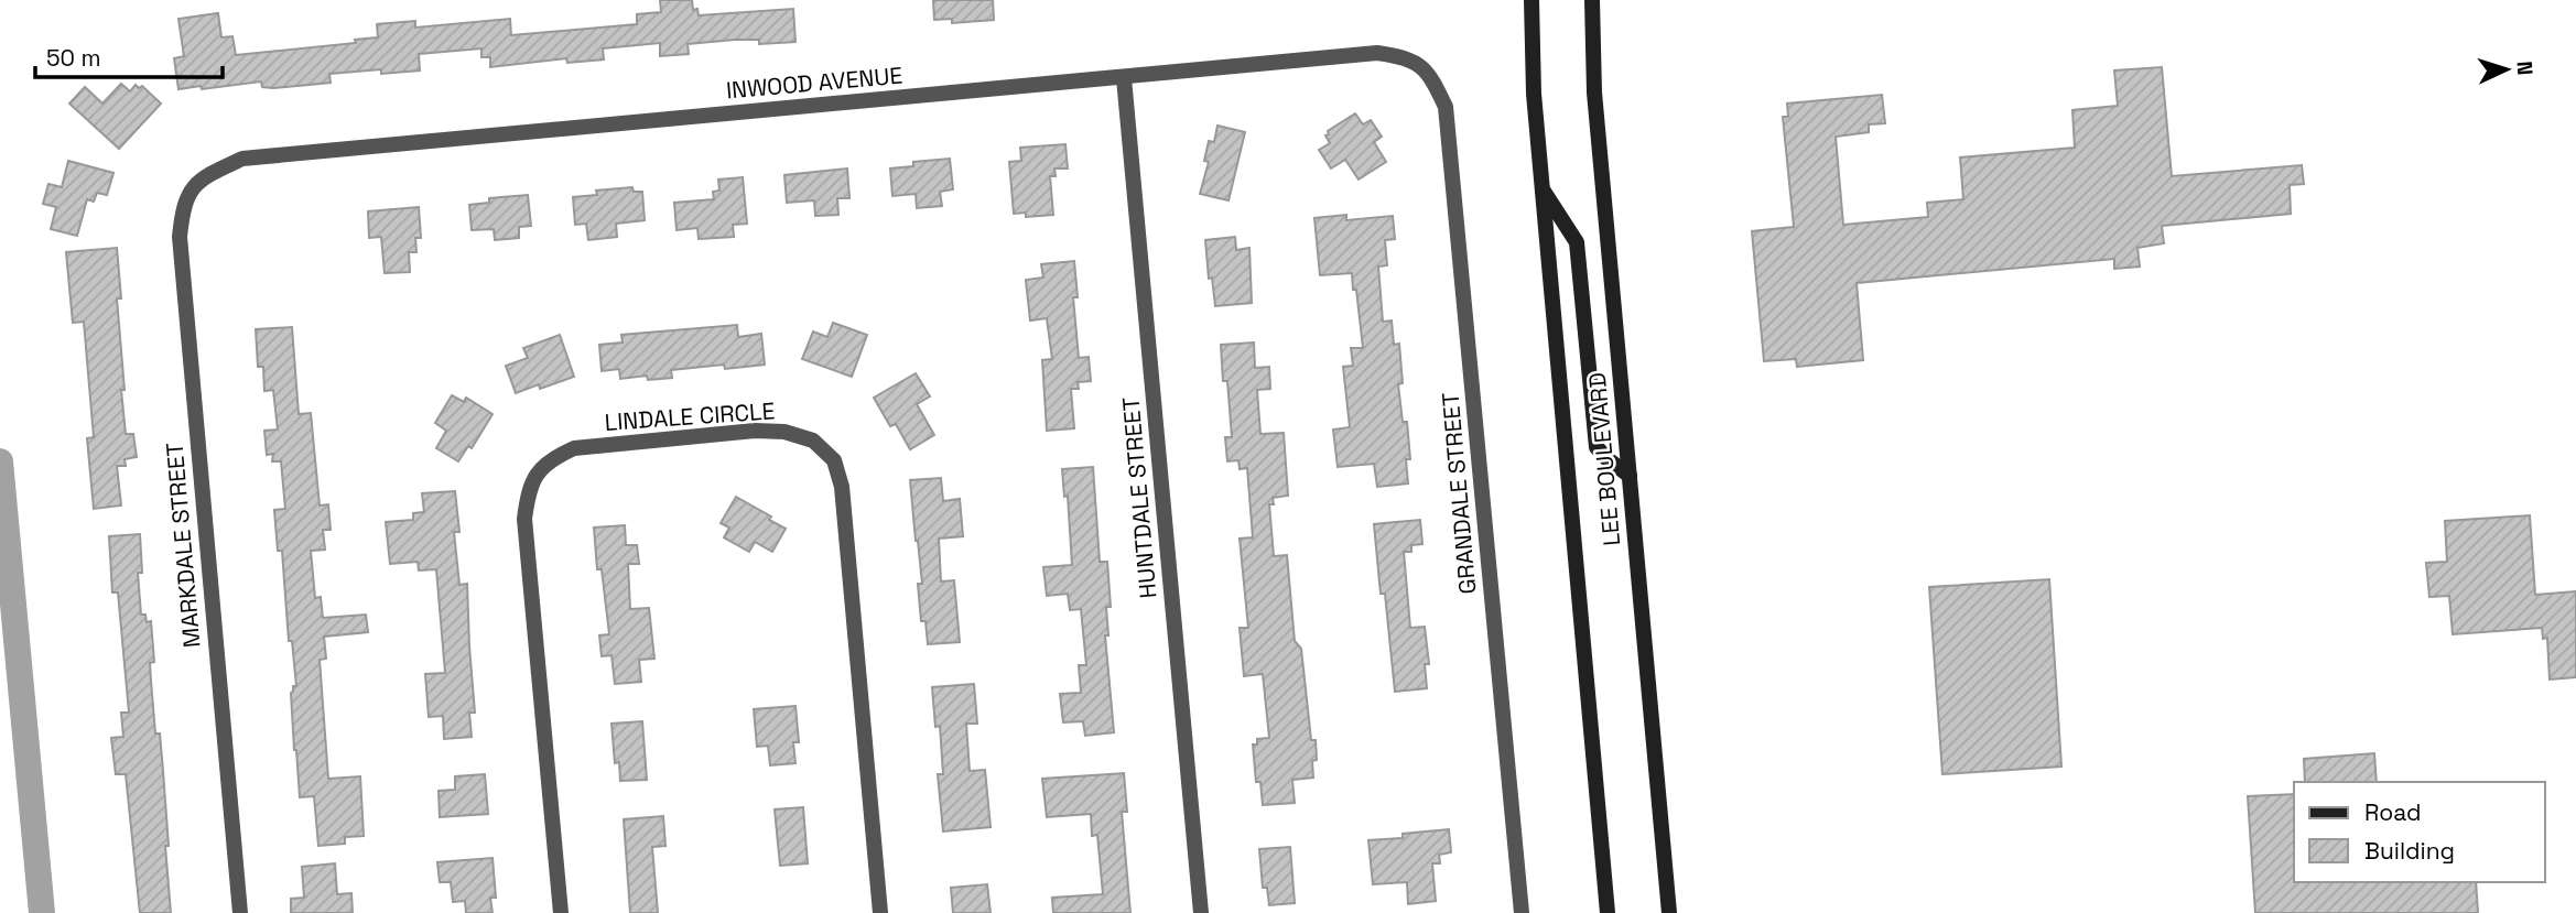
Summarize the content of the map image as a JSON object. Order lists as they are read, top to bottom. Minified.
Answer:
{"streets":{"main road":["LEE BOULEVARD"],"street":["INWOOD AVENUE","LINDALE CIRCLE","GRANDALE STREET","HUNTDALE STREET","MARKDALE STREET"]},"crossings":[["INWOOD AVENUE","GRANDALE STREET"],["INWOOD AVENUE","HUNTDALE STREET"],["INWOOD AVENUE","MARKDALE STREET"]],"legend":["Road","Building"],"scale_bar":"50 m","north":"right"}
